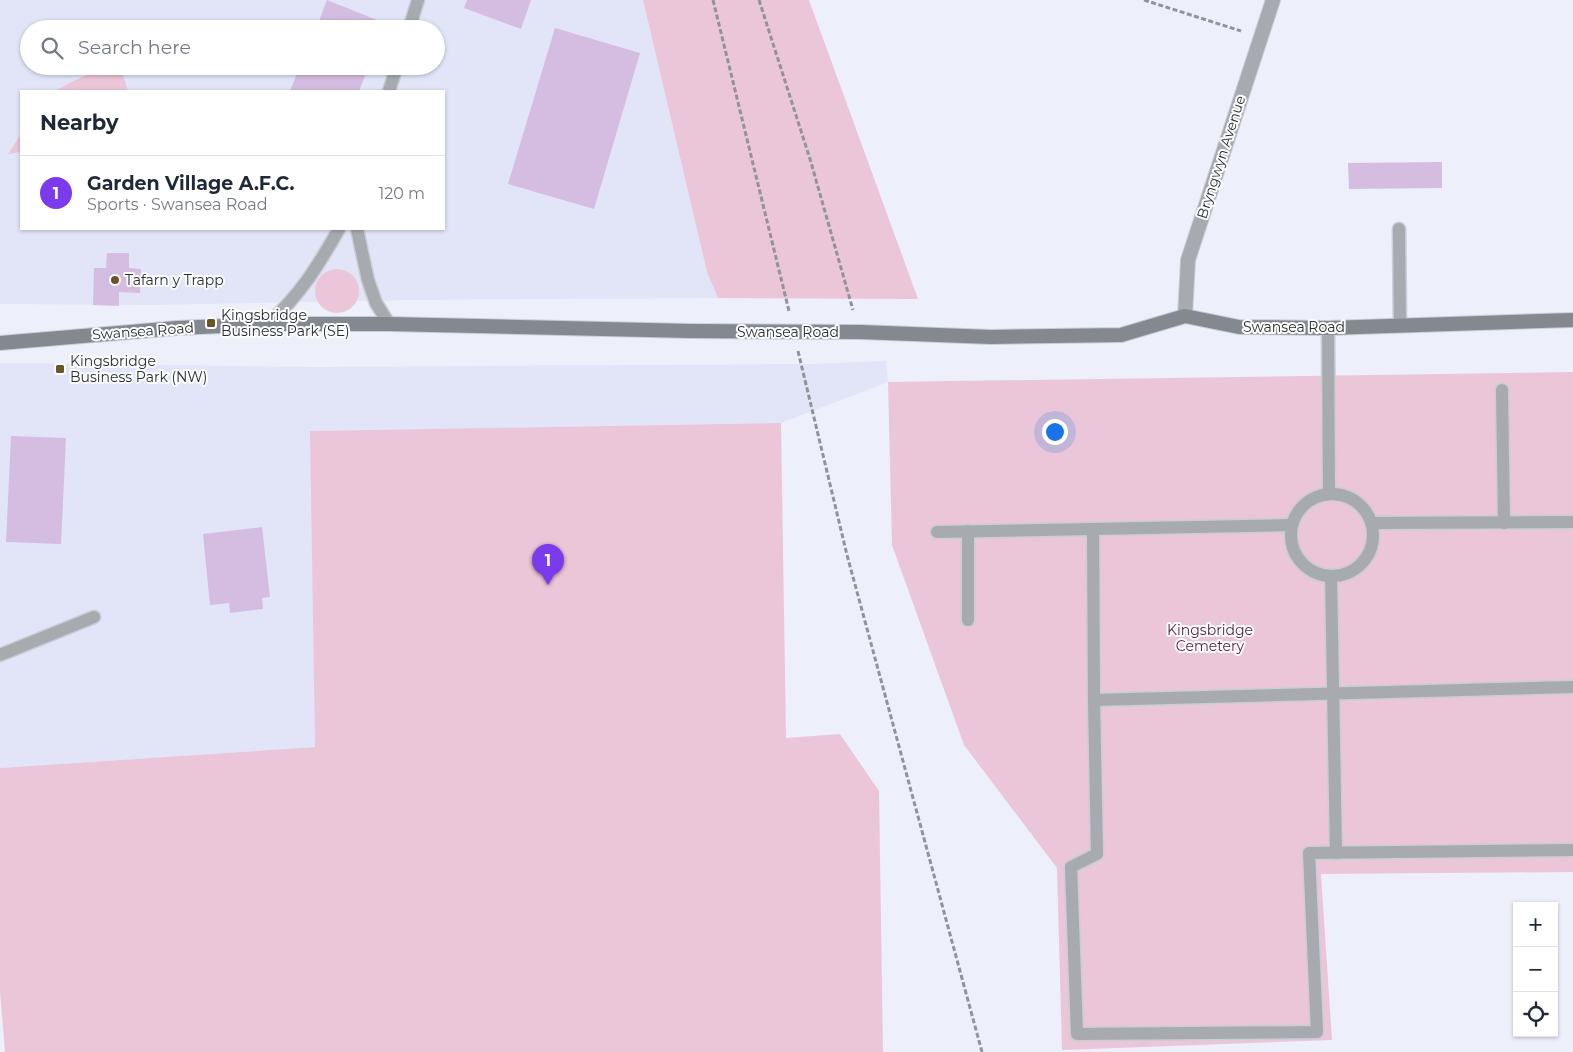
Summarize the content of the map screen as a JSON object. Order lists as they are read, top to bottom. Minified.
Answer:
{"streets":{"main road":["Swansea Road"],"street":["Bryngwyn Avenue"]},"crossings":[["Bryngwyn Avenue","Swansea Road"]],"parks":["Kingsbridge Cemetery"],"places":{"other":["Tafarn y Trapp"],"transit":["Kingsbridge Business Park (SE)","Kingsbridge Business Park (NW)"]},"page":{"search":"Search here","heading":"Nearby","list":[{"mark":"1","name":"Garden Village A.F.C.","note":"Sports · Swansea Road","value":"120 m"}],"pins":"1","map_buttons":["+","−"]}}
